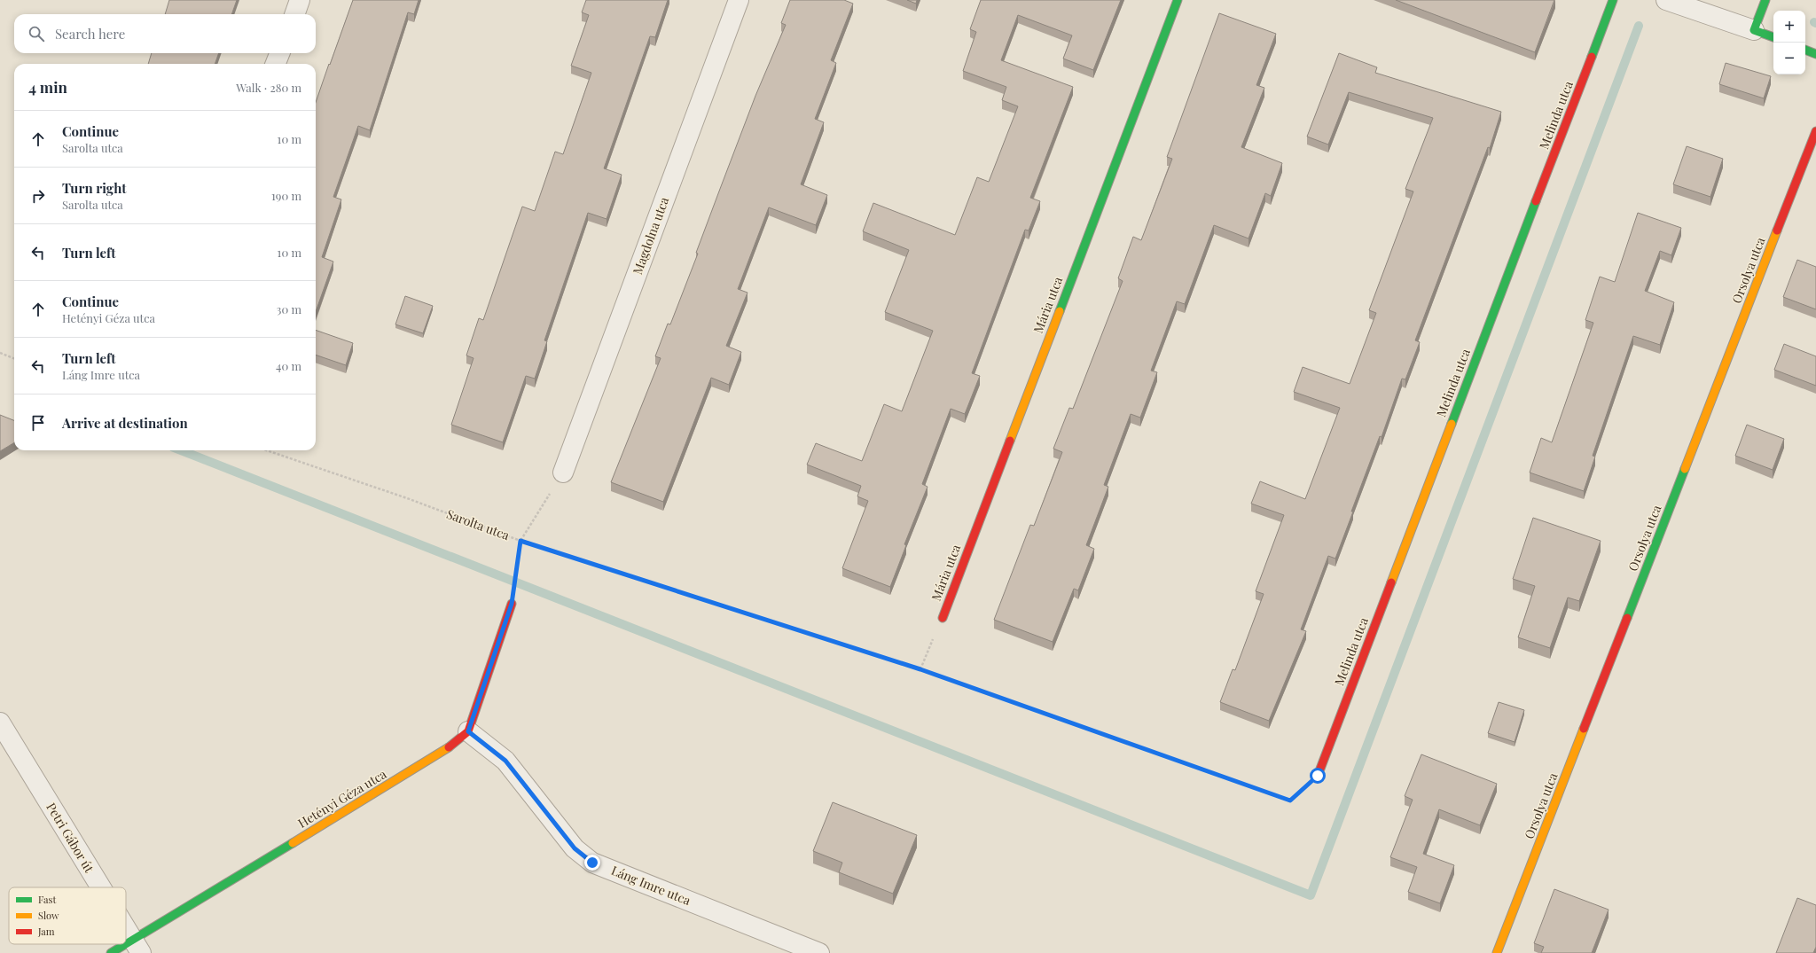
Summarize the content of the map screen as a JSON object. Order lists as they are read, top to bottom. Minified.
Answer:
{"streets":{"street":["Melinda utca","Magdolna utca","Orsolya utca","Mária utca","Hetényi Géza utca","Petri Gábor út","Láng Imre utca"],"path":["Sarolta utca"]},"crossings":[["Melinda utca","Sarolta utca"],["Hetényi Géza utca","Petri Gábor út"],["Hetényi Géza utca","Láng Imre utca"]],"legend":["Fast","Slow","Jam"],"page":{"map_buttons":["+","−"],"search":"Search here","heading":["4 min","Walk · 280 m"],"list":[["Continue","Sarolta utca","10 m"],["Turn right","Sarolta utca","190 m"],["Turn left","10 m"],["Continue","Hetényi Géza utca","30 m"],["Turn left","Láng Imre utca","40 m"],"Arrive at destination"]}}
